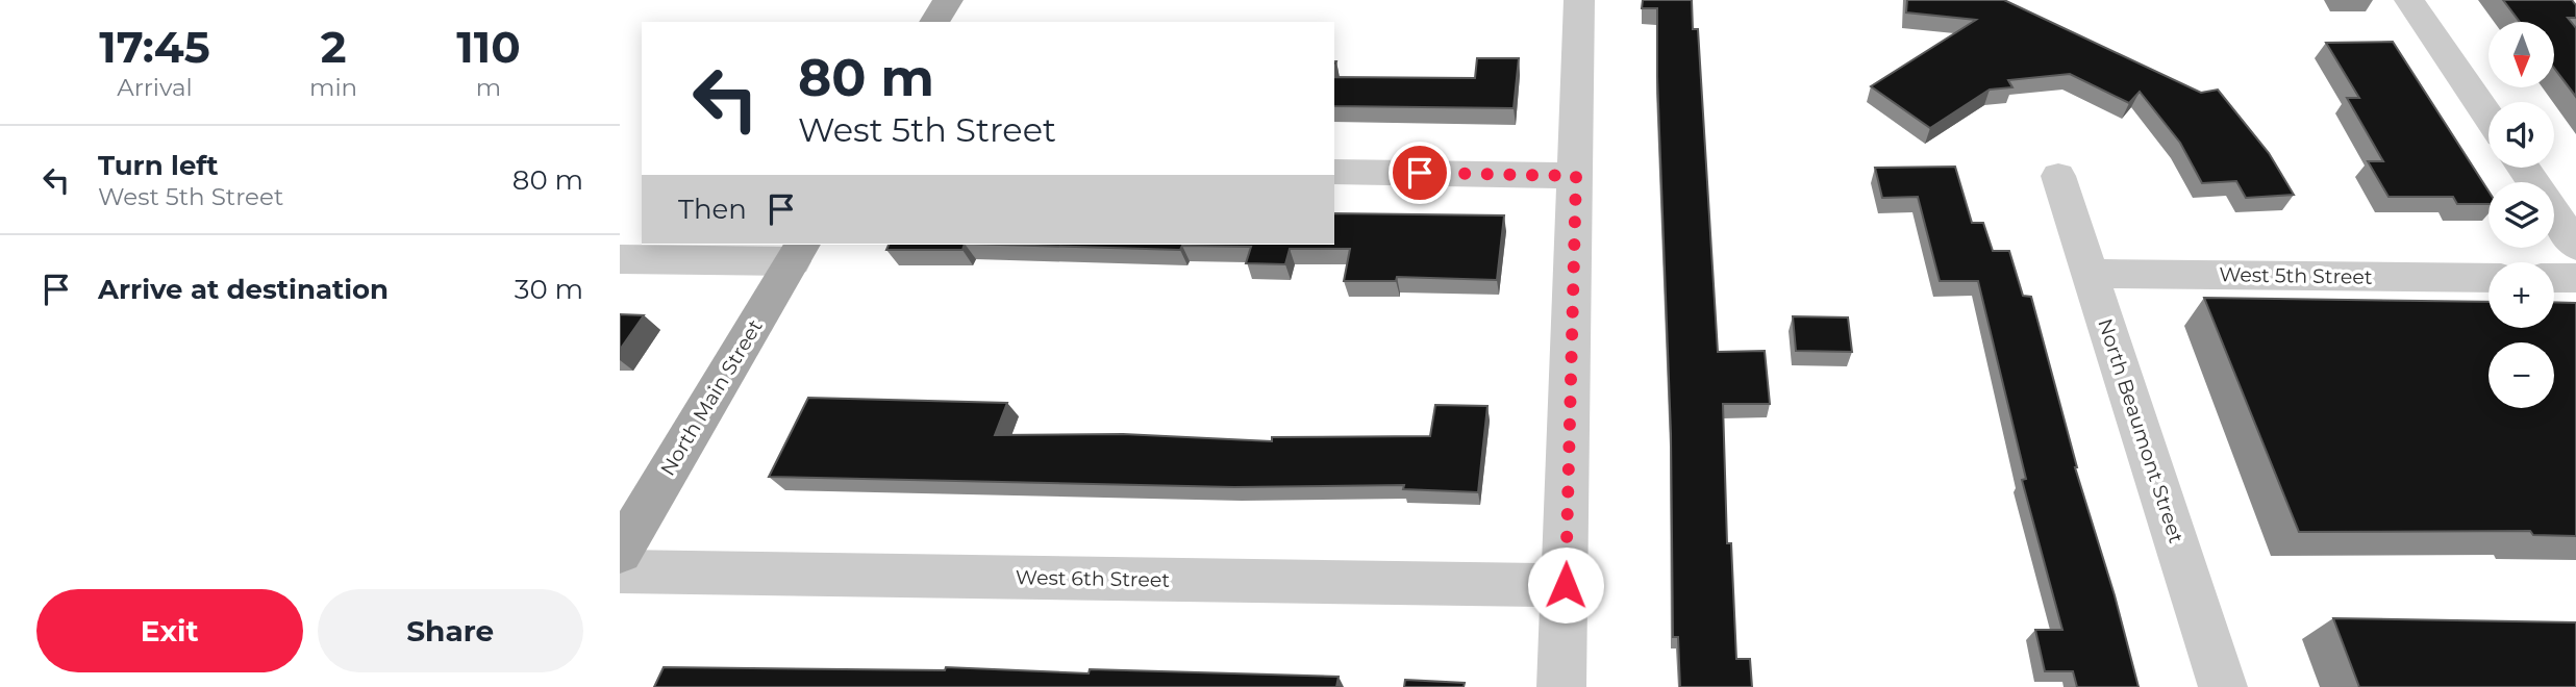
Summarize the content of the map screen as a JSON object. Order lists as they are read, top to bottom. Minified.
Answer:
{"streets":{"main road":["North Main Street"],"street":["West 5th Street","North Beaumont Street","West 6th Street"]},"crossings":[["West 5th Street","North Beaumont Street"]],"north":"bottom","page":{"eta":["17:45","Arrival","2","min","110","m"],"map_buttons":["+","−"],"turn":["80 m","West 5th Street"],"list":[{"name":"Turn left","note":"West 5th Street","value":"80 m"},{"name":"Arrive at destination","value":"30 m"}],"then":"Then","buttons":["Exit","Share"]}}
